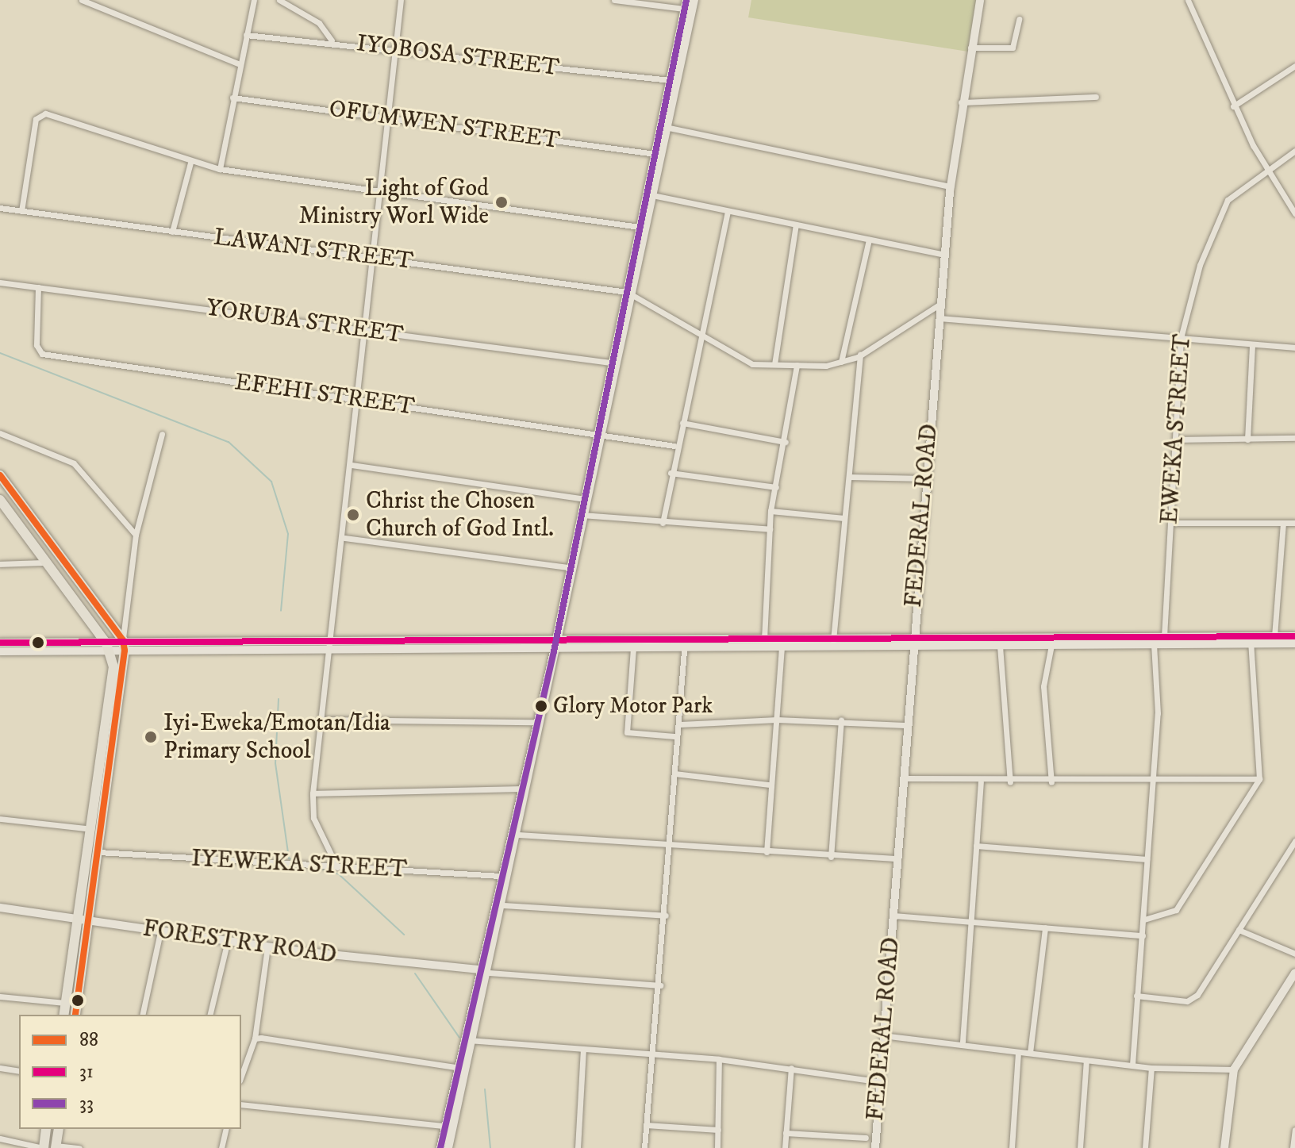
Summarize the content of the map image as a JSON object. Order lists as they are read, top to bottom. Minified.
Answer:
{"streets":{"street":["IYOBOSA STREET","OFUMWEN STREET","LAWANI STREET","YORUBA STREET","EFEHI STREET","EWEKA STREET","FEDERAL ROAD","IYEWEKA STREET","FORESTRY ROAD"]},"crossings":[["YORUBA STREET","EFEHI STREET"]],"places":["Light of God Ministry Worl Wide","Christ the Chosen Church of God Intl.","Glory Motor Park","Iyi-Eweka/Emotan/Idia Primary School"],"lines":["transit line 33","transit line 88","transit line 31"],"legend":["88","31","33"]}
